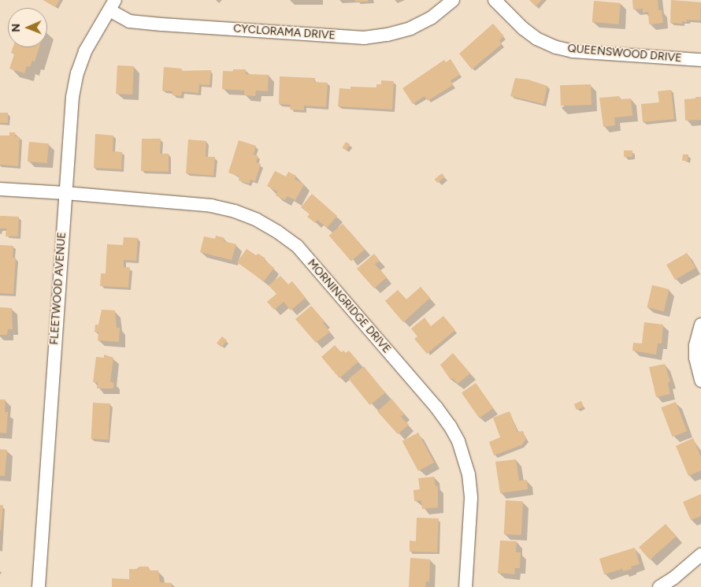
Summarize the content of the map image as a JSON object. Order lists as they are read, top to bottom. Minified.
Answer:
{"streets":{"street":["CYCLORAMA DRIVE","QUEENSWOOD DRIVE","FLEETWOOD AVENUE","MORNINGRIDGE DRIVE"]},"crossings":[["CYCLORAMA DRIVE","FLEETWOOD AVENUE"],["FLEETWOOD AVENUE","MORNINGRIDGE DRIVE"]],"north":"left"}
